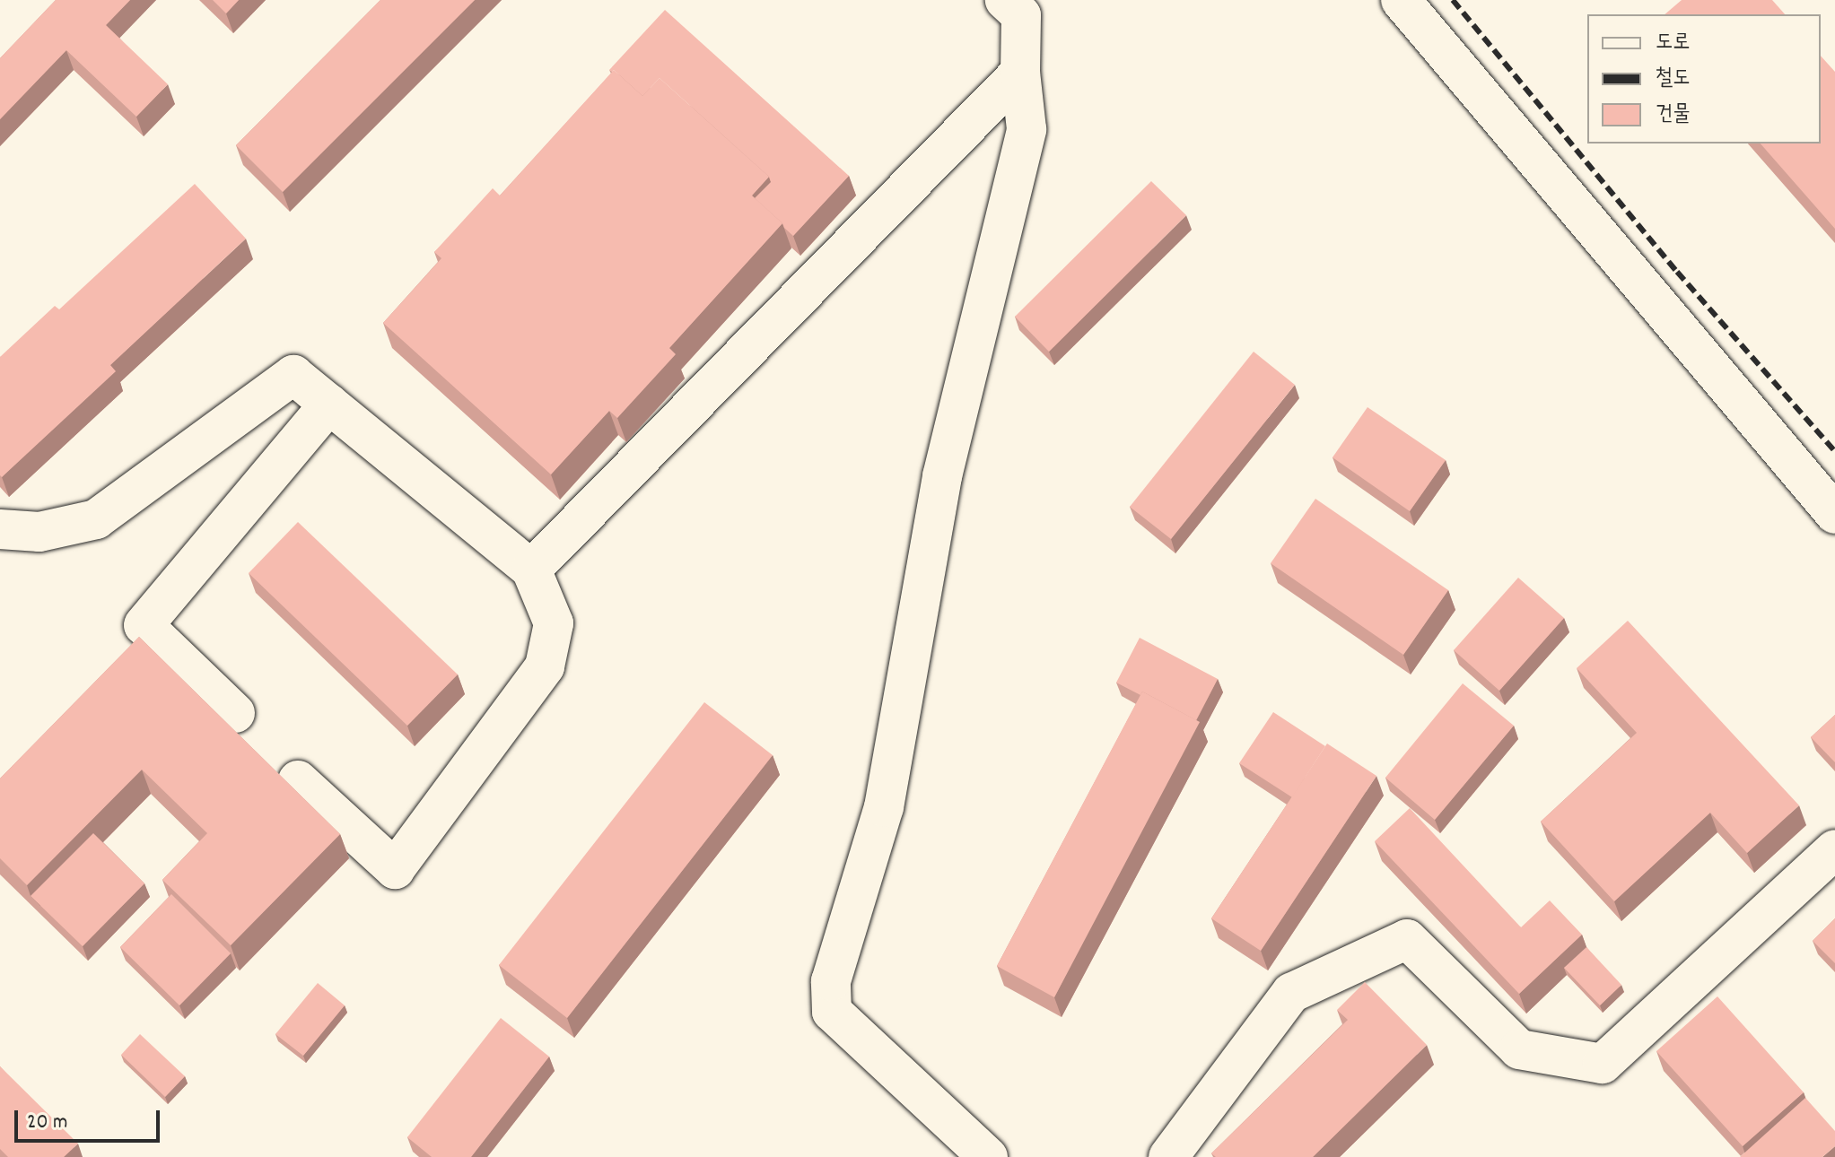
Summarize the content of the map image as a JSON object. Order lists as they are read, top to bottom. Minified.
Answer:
{"legend":["도로","철도","건물"],"scale_bar":"20 m"}
